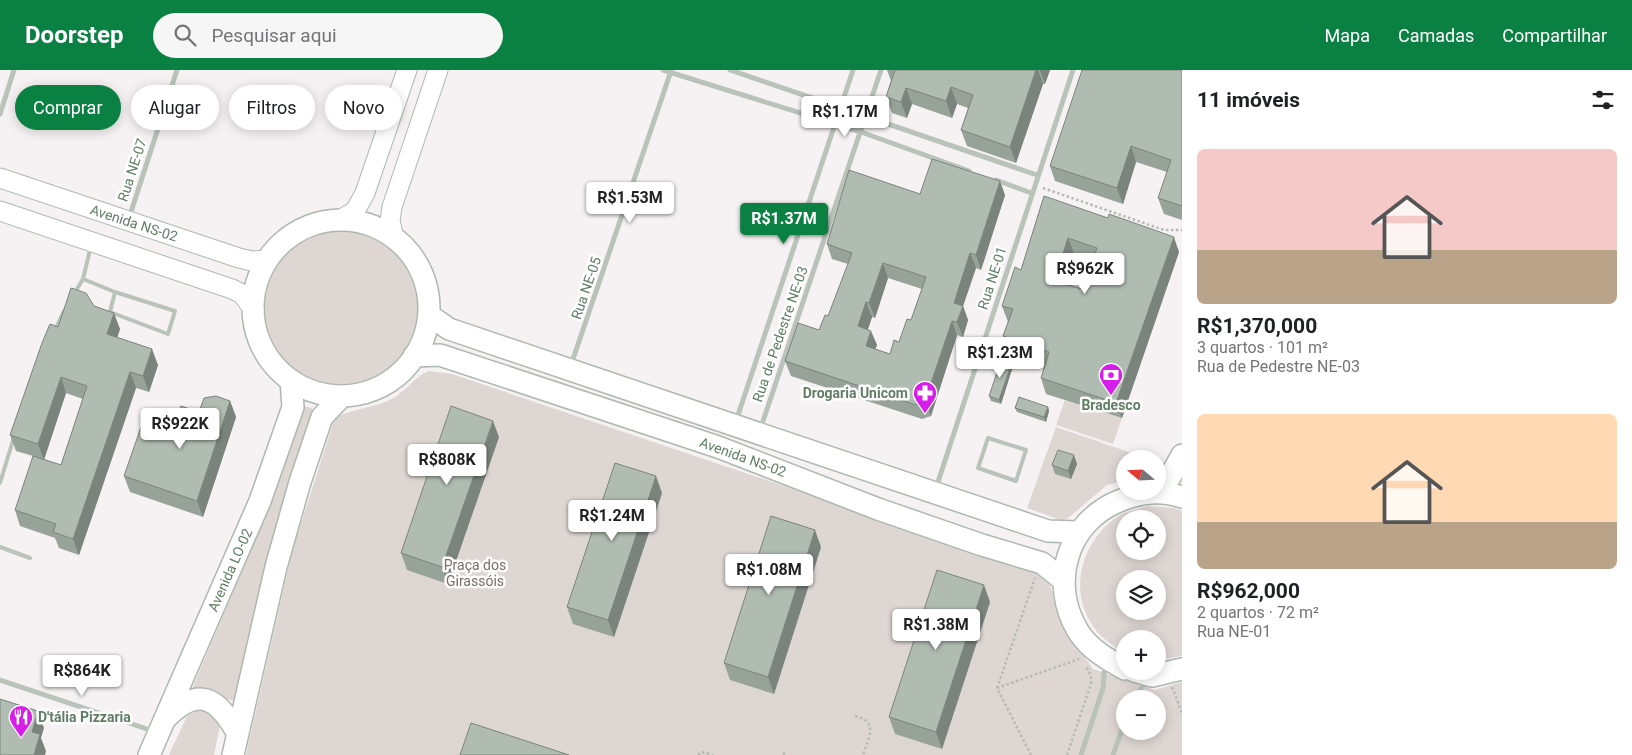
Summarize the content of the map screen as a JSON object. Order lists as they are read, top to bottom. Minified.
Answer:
{"streets":{"main road":["Avenida NS-02","Avenida LO-02"],"street":["Rua NE-07","Rua NE-01","Rua NE-05","Rua de Pedestre NE-03"]},"crossings":[["Rua NE-07","Avenida NS-02"],["Avenida NS-02","Rua NE-01"],["Avenida NS-02","Rua NE-05"],["Avenida NS-02","Rua de Pedestre NE-03"],["Avenida NS-02","Avenida LO-02"]],"parks":["Praça dos Girassóis"],"places":{"bank":["Bradesco"],"pharmacy":["Drogaria Unicom"],"restaurant":["D'tália Pizzaria"]},"north":"left","page":{"header":"Doorstep","search":"Pesquisar aqui","nav":["Mapa","Camadas","Compartilhar"],"heading":"11 imóveis","chip":["Comprar","Alugar","Filtros","Novo"],"price":["R$1.17M","R$1.53M","R$1.37M","R$962K","R$1.23M","R$922K","R$808K","R$1.24M","R$1.08M","R$1.38M","R$864K"],"list":[{"name":"R$1,370,000","note":"3 quartos · 101 m² · Rua de Pedestre NE-03"},{"name":"R$962,000","note":"2 quartos · 72 m² · Rua NE-01"}],"map_buttons":["+","−"]}}
